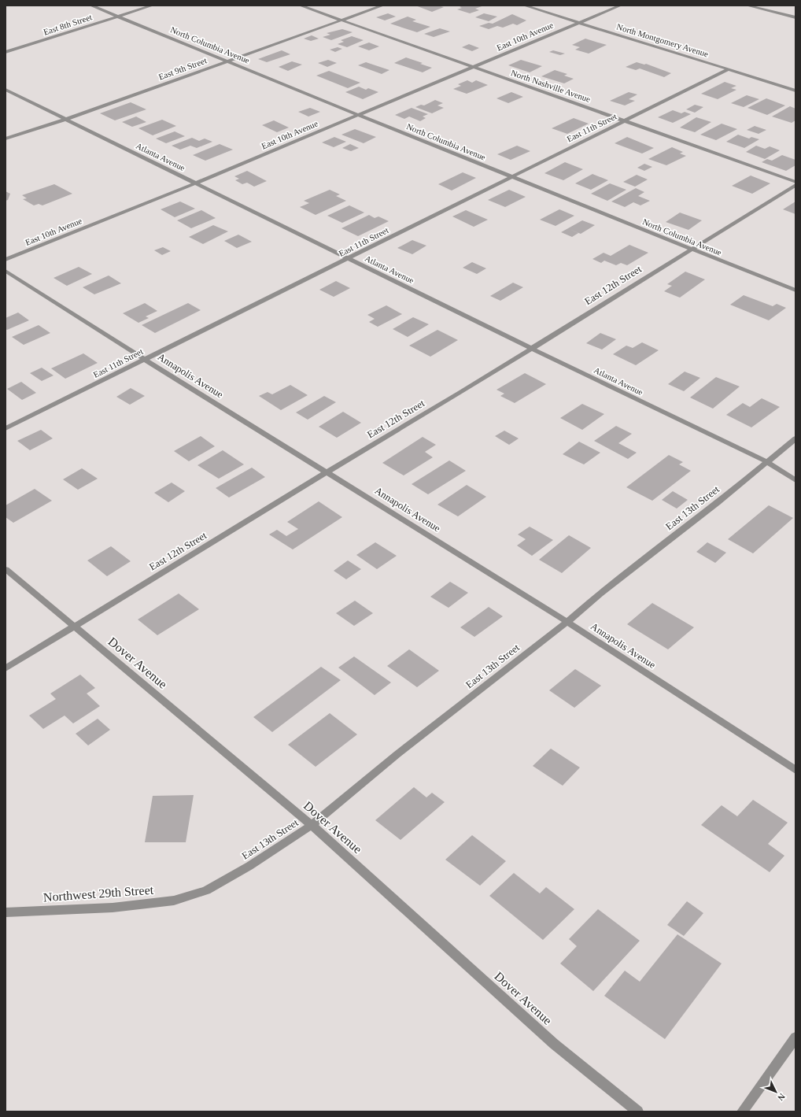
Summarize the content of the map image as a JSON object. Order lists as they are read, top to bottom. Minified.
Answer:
{"streets":{"street":["East 8th Street","East 10th Avenue","North Montgomery Avenue","North Columbia Avenue","East 9th Street","North Nashville Avenue","East 11th Street","Atlanta Avenue","East 12th Street","Annapolis Avenue","East 13th Street","Dover Avenue","Northwest 29th Street"]},"crossings":[["East 8th Street","North Columbia Avenue"],["East 10th Avenue","North Montgomery Avenue"],["East 10th Avenue","North Columbia Avenue"],["East 10th Avenue","North Nashville Avenue"],["East 10th Avenue","Atlanta Avenue"],["North Montgomery Avenue","East 11th Street"],["North Columbia Avenue","East 9th Street"],["North Columbia Avenue","East 11th Street"],["North Columbia Avenue","East 12th Street"],["East 9th Street","North Nashville Avenue"],["East 9th Street","Atlanta Avenue"],["North Nashville Avenue","East 11th Street"],["East 11th Street","Atlanta Avenue"],["East 11th Street","Annapolis Avenue"],["Atlanta Avenue","East 12th Street"],["Atlanta Avenue","East 13th Street"],["East 12th Street","Annapolis Avenue"],["East 12th Street","Dover Avenue"],["Annapolis Avenue","East 13th Street"],["East 13th Street","Dover Avenue"],["East 13th Street","Northwest 29th Street"]],"north":"bottom right"}
